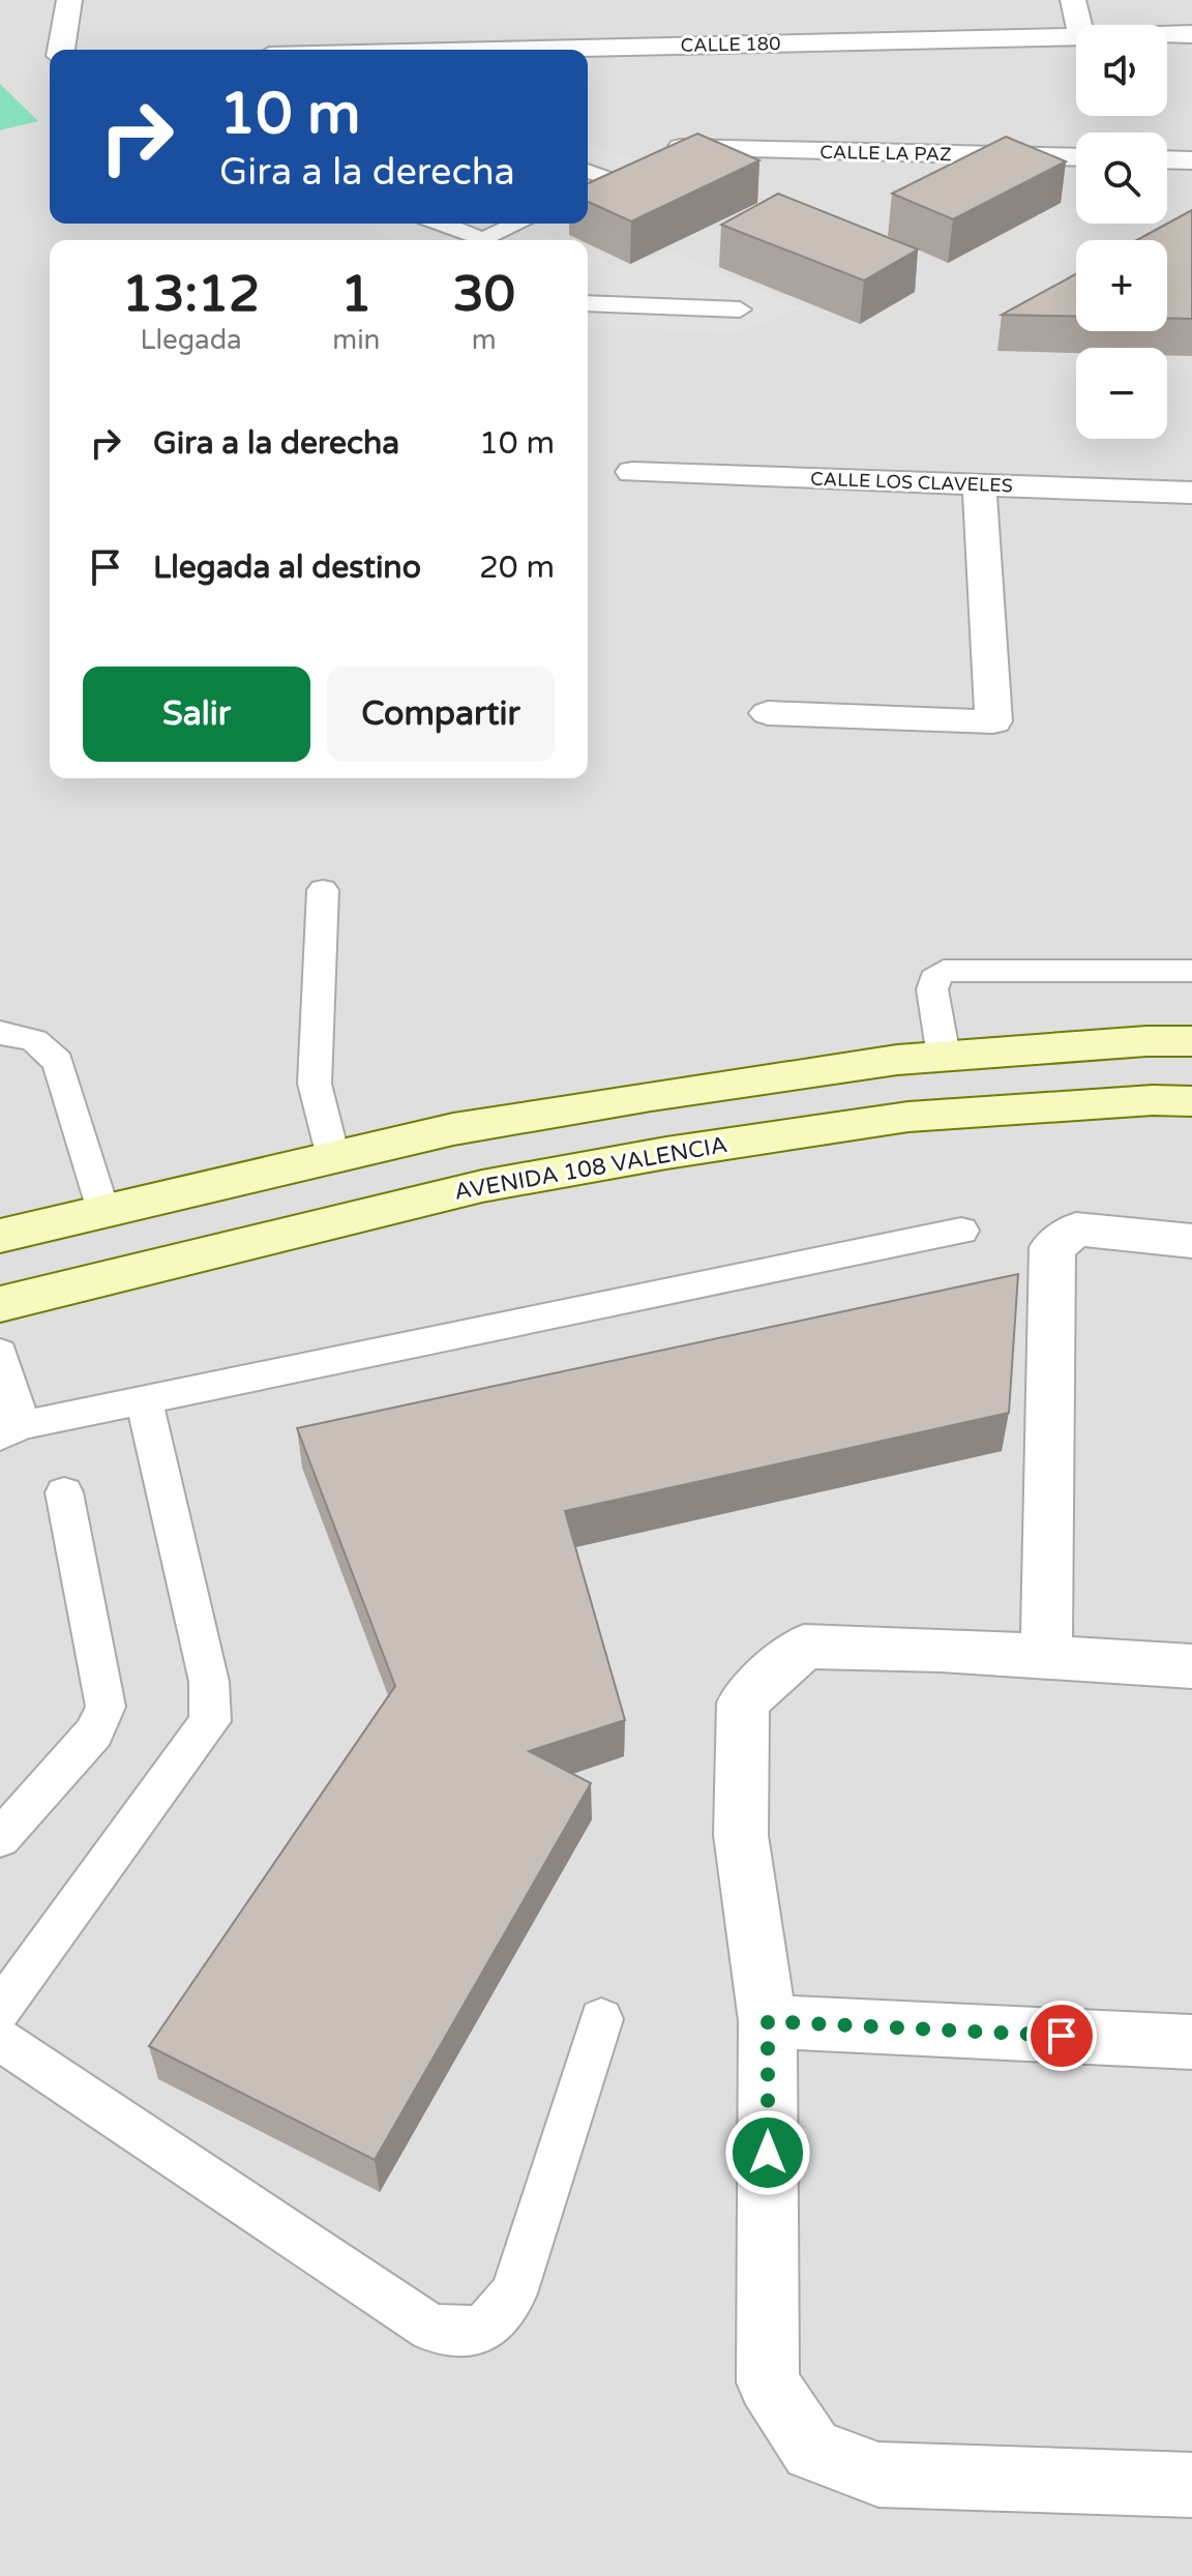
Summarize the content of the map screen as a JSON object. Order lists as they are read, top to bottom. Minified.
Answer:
{"streets":{"street":["CALLE 180","CALLE LA PAZ","CALLE LOS CLAVELES","AVENIDA 108 VALENCIA"]},"page":{"map_buttons":["+","−"],"turn":["10 m","Gira a la derecha"],"eta":["13:12","Llegada","1","min","30","m"],"list":[{"name":"Gira a la derecha","value":"10 m"},{"name":"Llegada al destino","value":"20 m"}],"buttons":["Salir","Compartir"]}}
